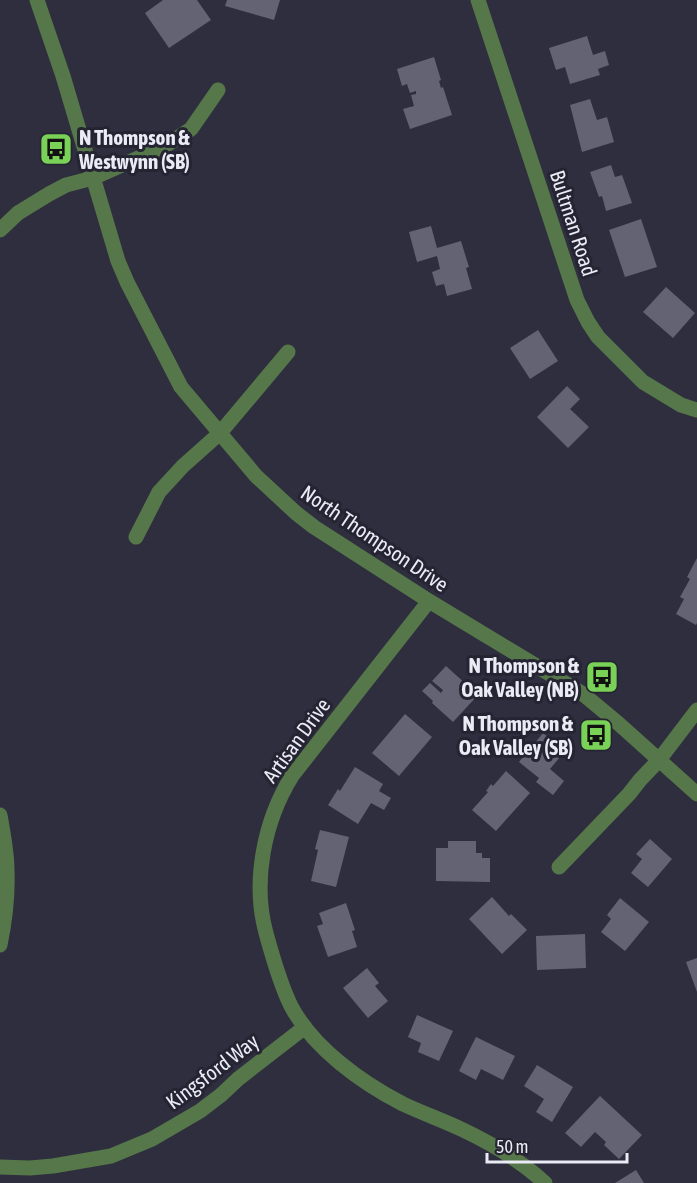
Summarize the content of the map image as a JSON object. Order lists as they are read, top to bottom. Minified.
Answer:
{"streets":{"street":["Bultman Road","North Thompson Drive","Artisan Drive","Kingsford Way"]},"crossings":[["North Thompson Drive","Artisan Drive"],["Artisan Drive","Kingsford Way"]],"places":{"bus stop":["N Thompson & Westwynn (SB)","N Thompson & Oak Valley (NB)","N Thompson & Oak Valley (SB)"]},"scale_bar":"50 m"}
